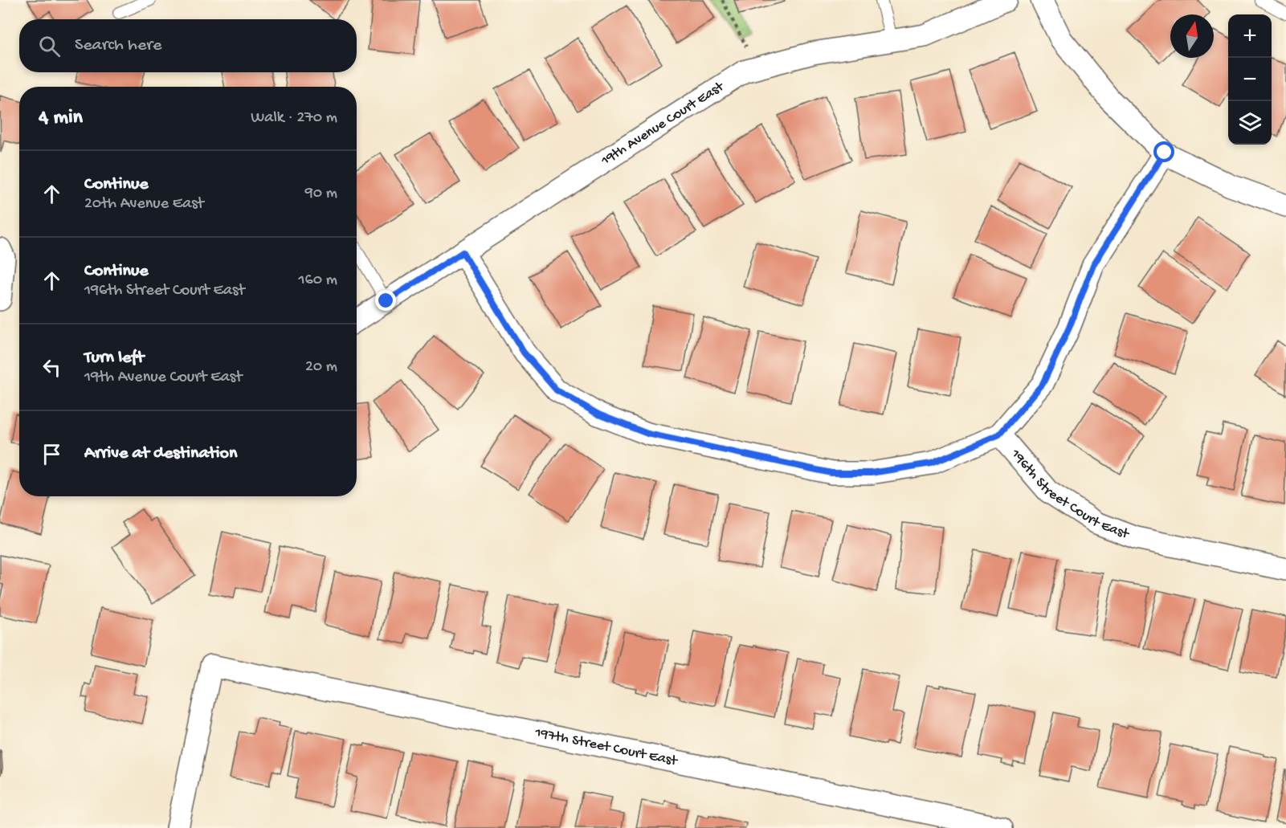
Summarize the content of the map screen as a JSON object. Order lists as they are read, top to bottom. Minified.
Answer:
{"streets":{"street":["19th Avenue Court East","196th Street Court East","197th Street Court East"]},"crossings":[["19th Avenue Court East","196th Street Court East"]],"north":"top","page":{"map_buttons":["+","−"],"search":"Search here","heading":["4 min","Walk · 270 m"],"list":[["Continue","20th Avenue East","90 m"],["Continue","196th Street Court East","160 m"],["Turn left","19th Avenue Court East","20 m"],"Arrive at destination"]}}
